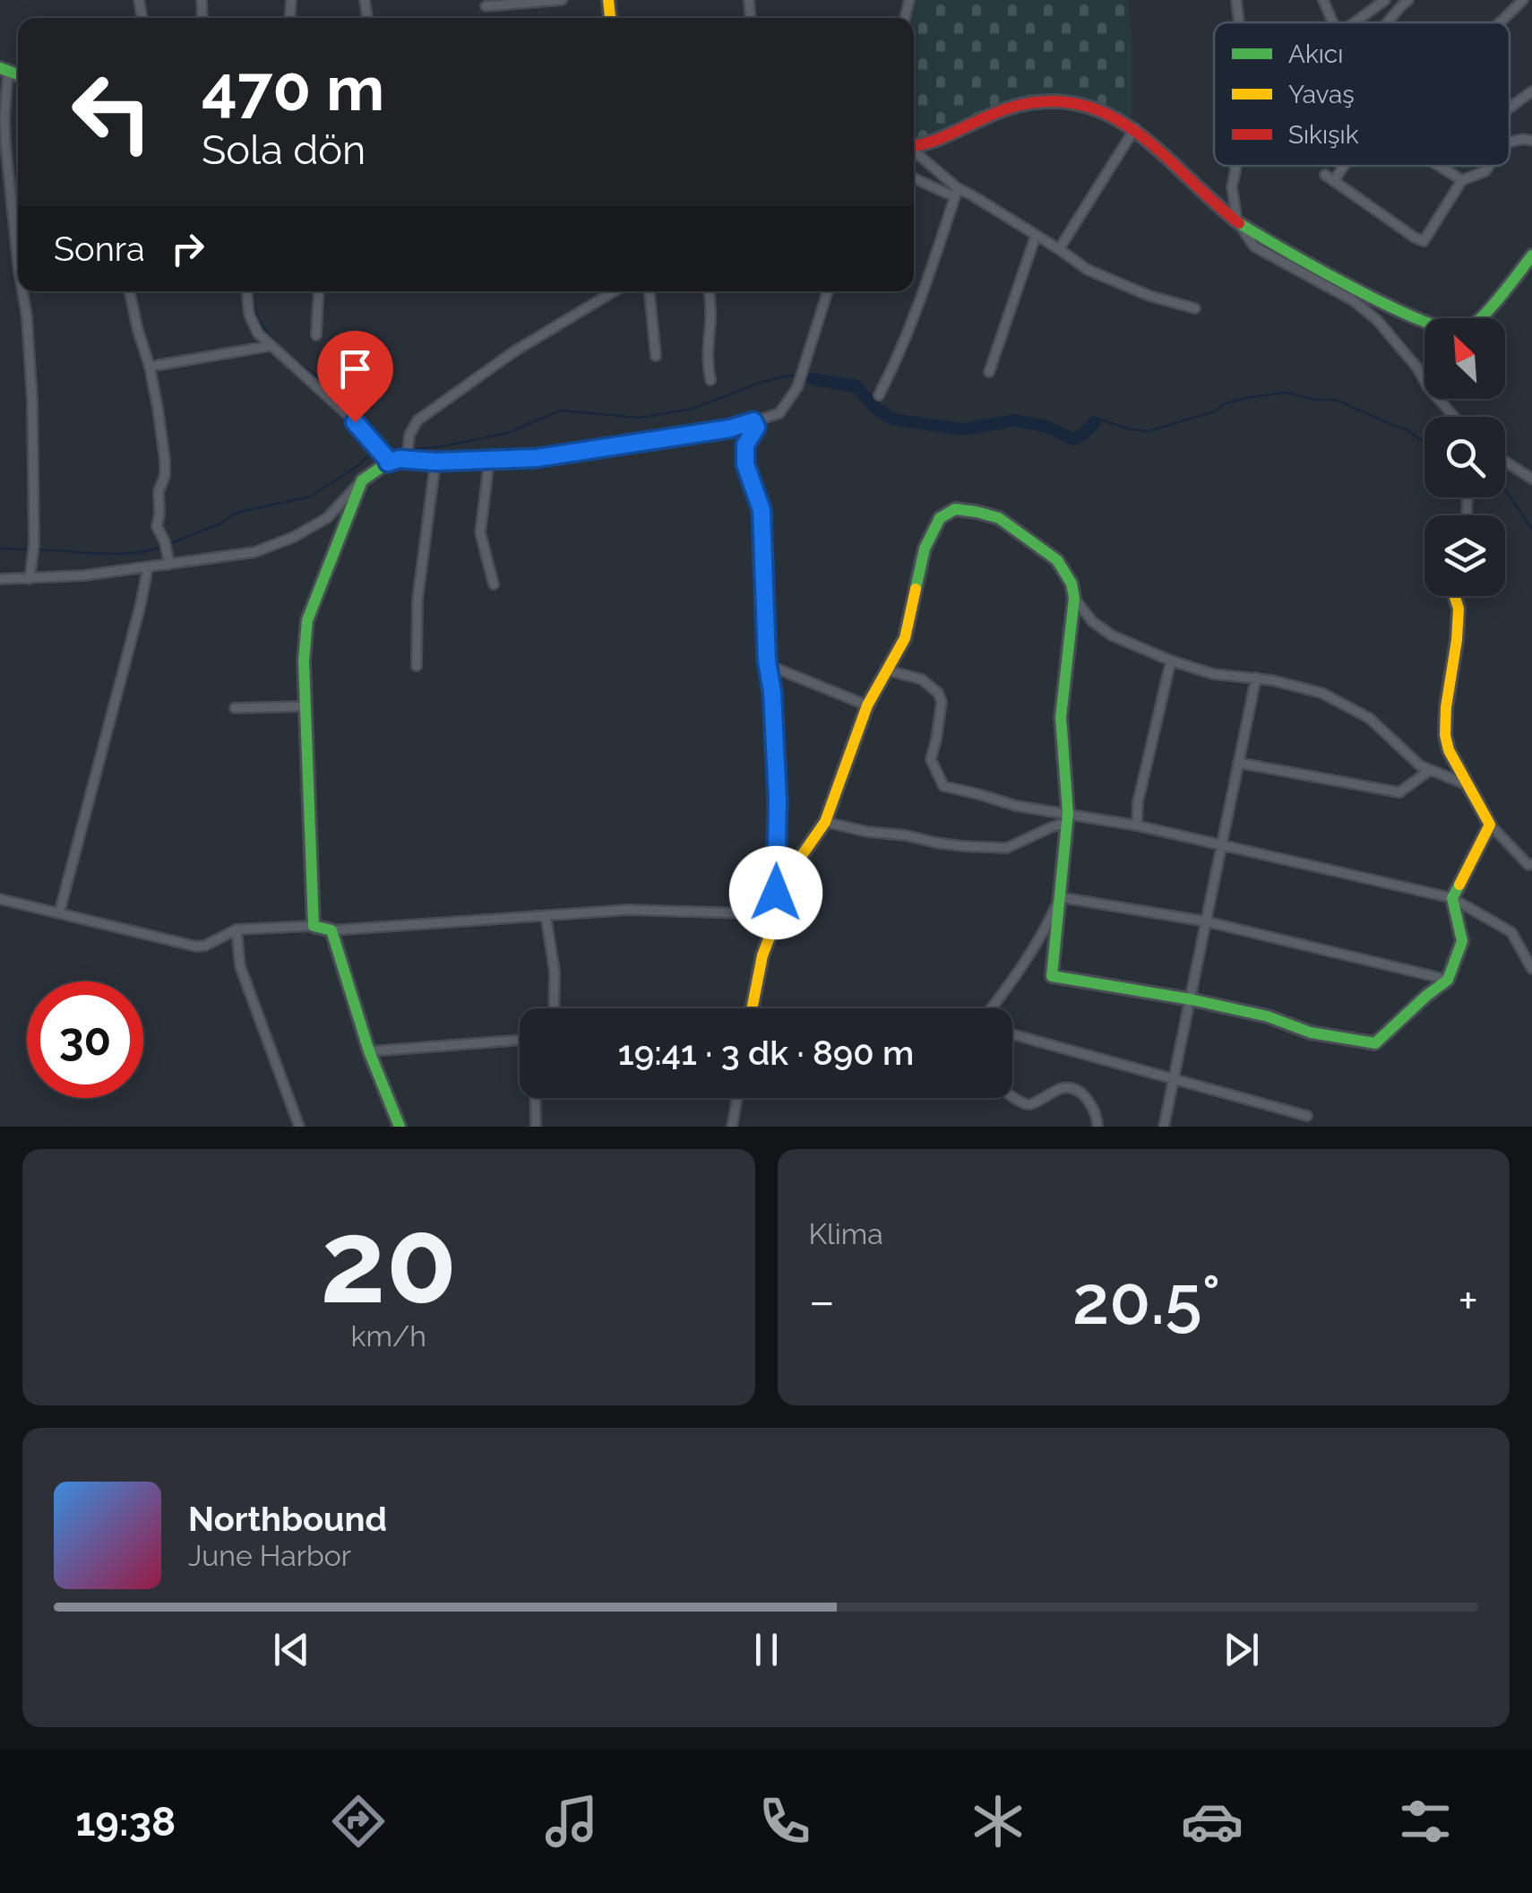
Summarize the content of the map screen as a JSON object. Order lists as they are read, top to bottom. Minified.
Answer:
{"legend":["Akıcı","Yavaş","Sıkışık"],"north":"top left","page":{"turn":["470 m","Sola dön"],"then":"Sonra","limit":"30","trip":"19:41 · 3 dk · 890 m","tile":[["20","km/h"],"Klima"],"heat":["−","20.5°","+"],"song":["Northbound","June Harbor"],"tabs":"19:38"}}
